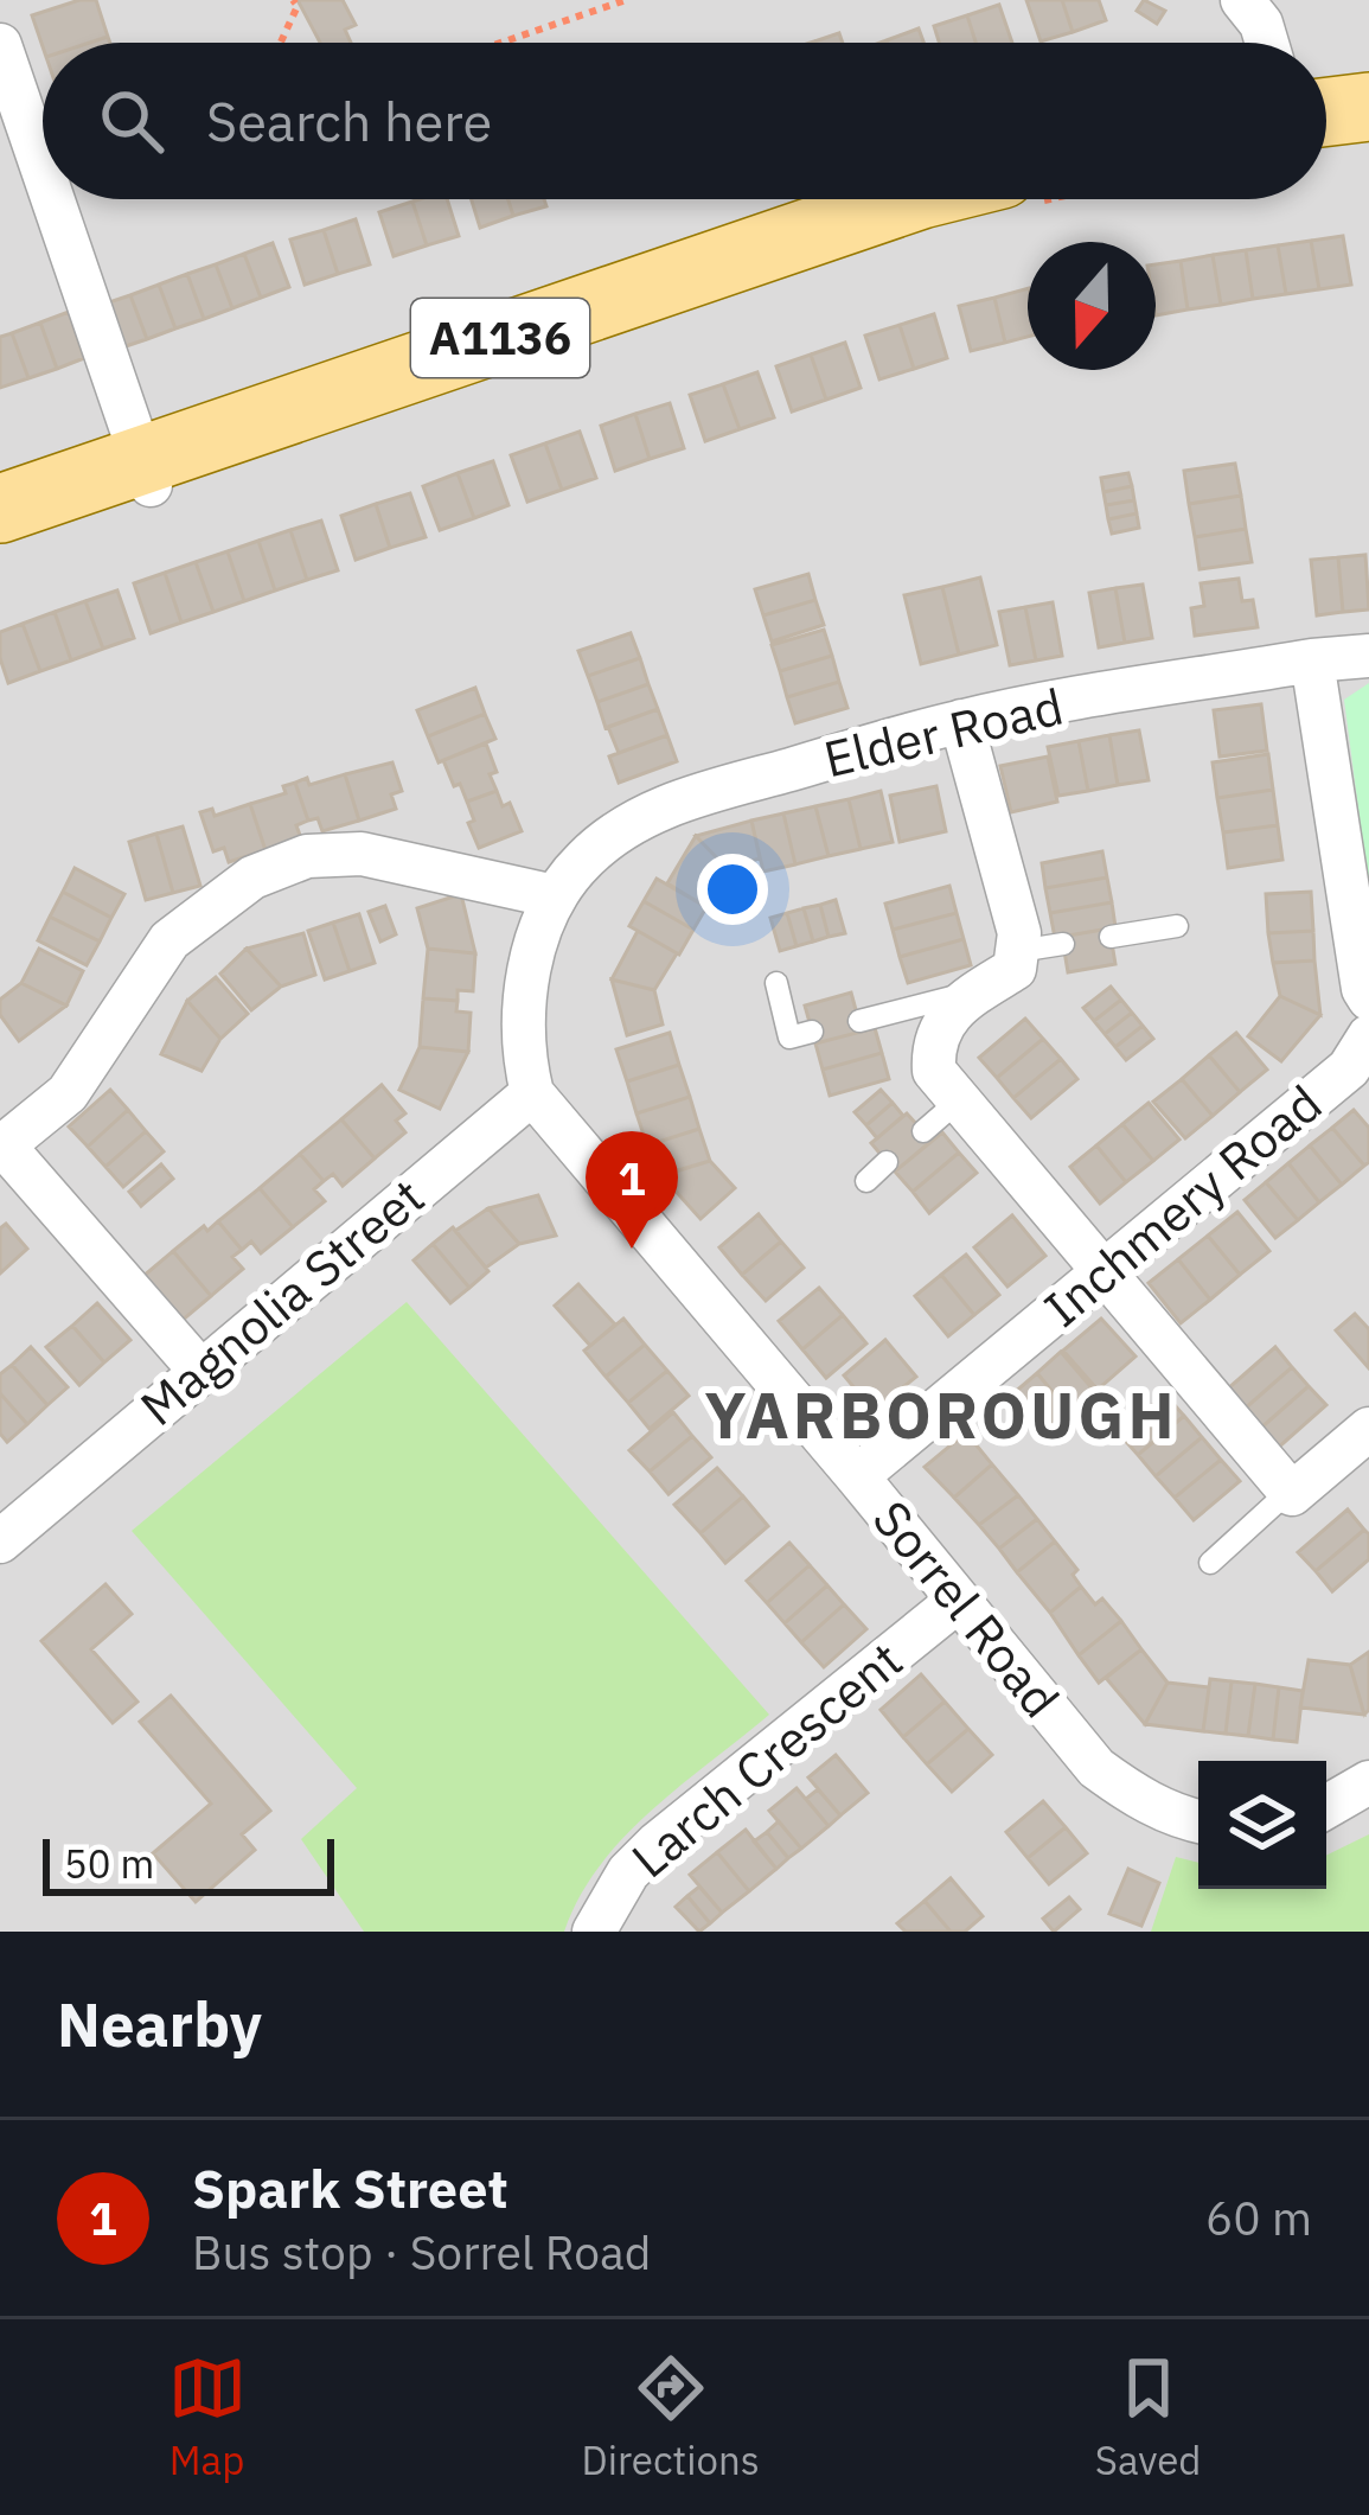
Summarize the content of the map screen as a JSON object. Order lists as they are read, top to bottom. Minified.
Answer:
{"streets":{"main road":["A1136"],"street":["Elder Road","Inchmery Road","Magnolia Street","Sorrel Road","Larch Crescent"]},"crossings":[["Elder Road","Magnolia Street"],["Elder Road","Sorrel Road"],["Inchmery Road","Sorrel Road"],["Magnolia Street","Sorrel Road"],["Sorrel Road","Larch Crescent"]],"districts":["YARBOROUGH"],"scale_bar":"50 m","north":"bottom","page":{"search":"Search here","pins":"1","scale":"50 m","heading":"Nearby","list":[{"mark":"1","name":"Spark Street","note":"Bus stop · Sorrel Road","value":"60 m"}],"nav":["Map","Directions","Saved"]}}
